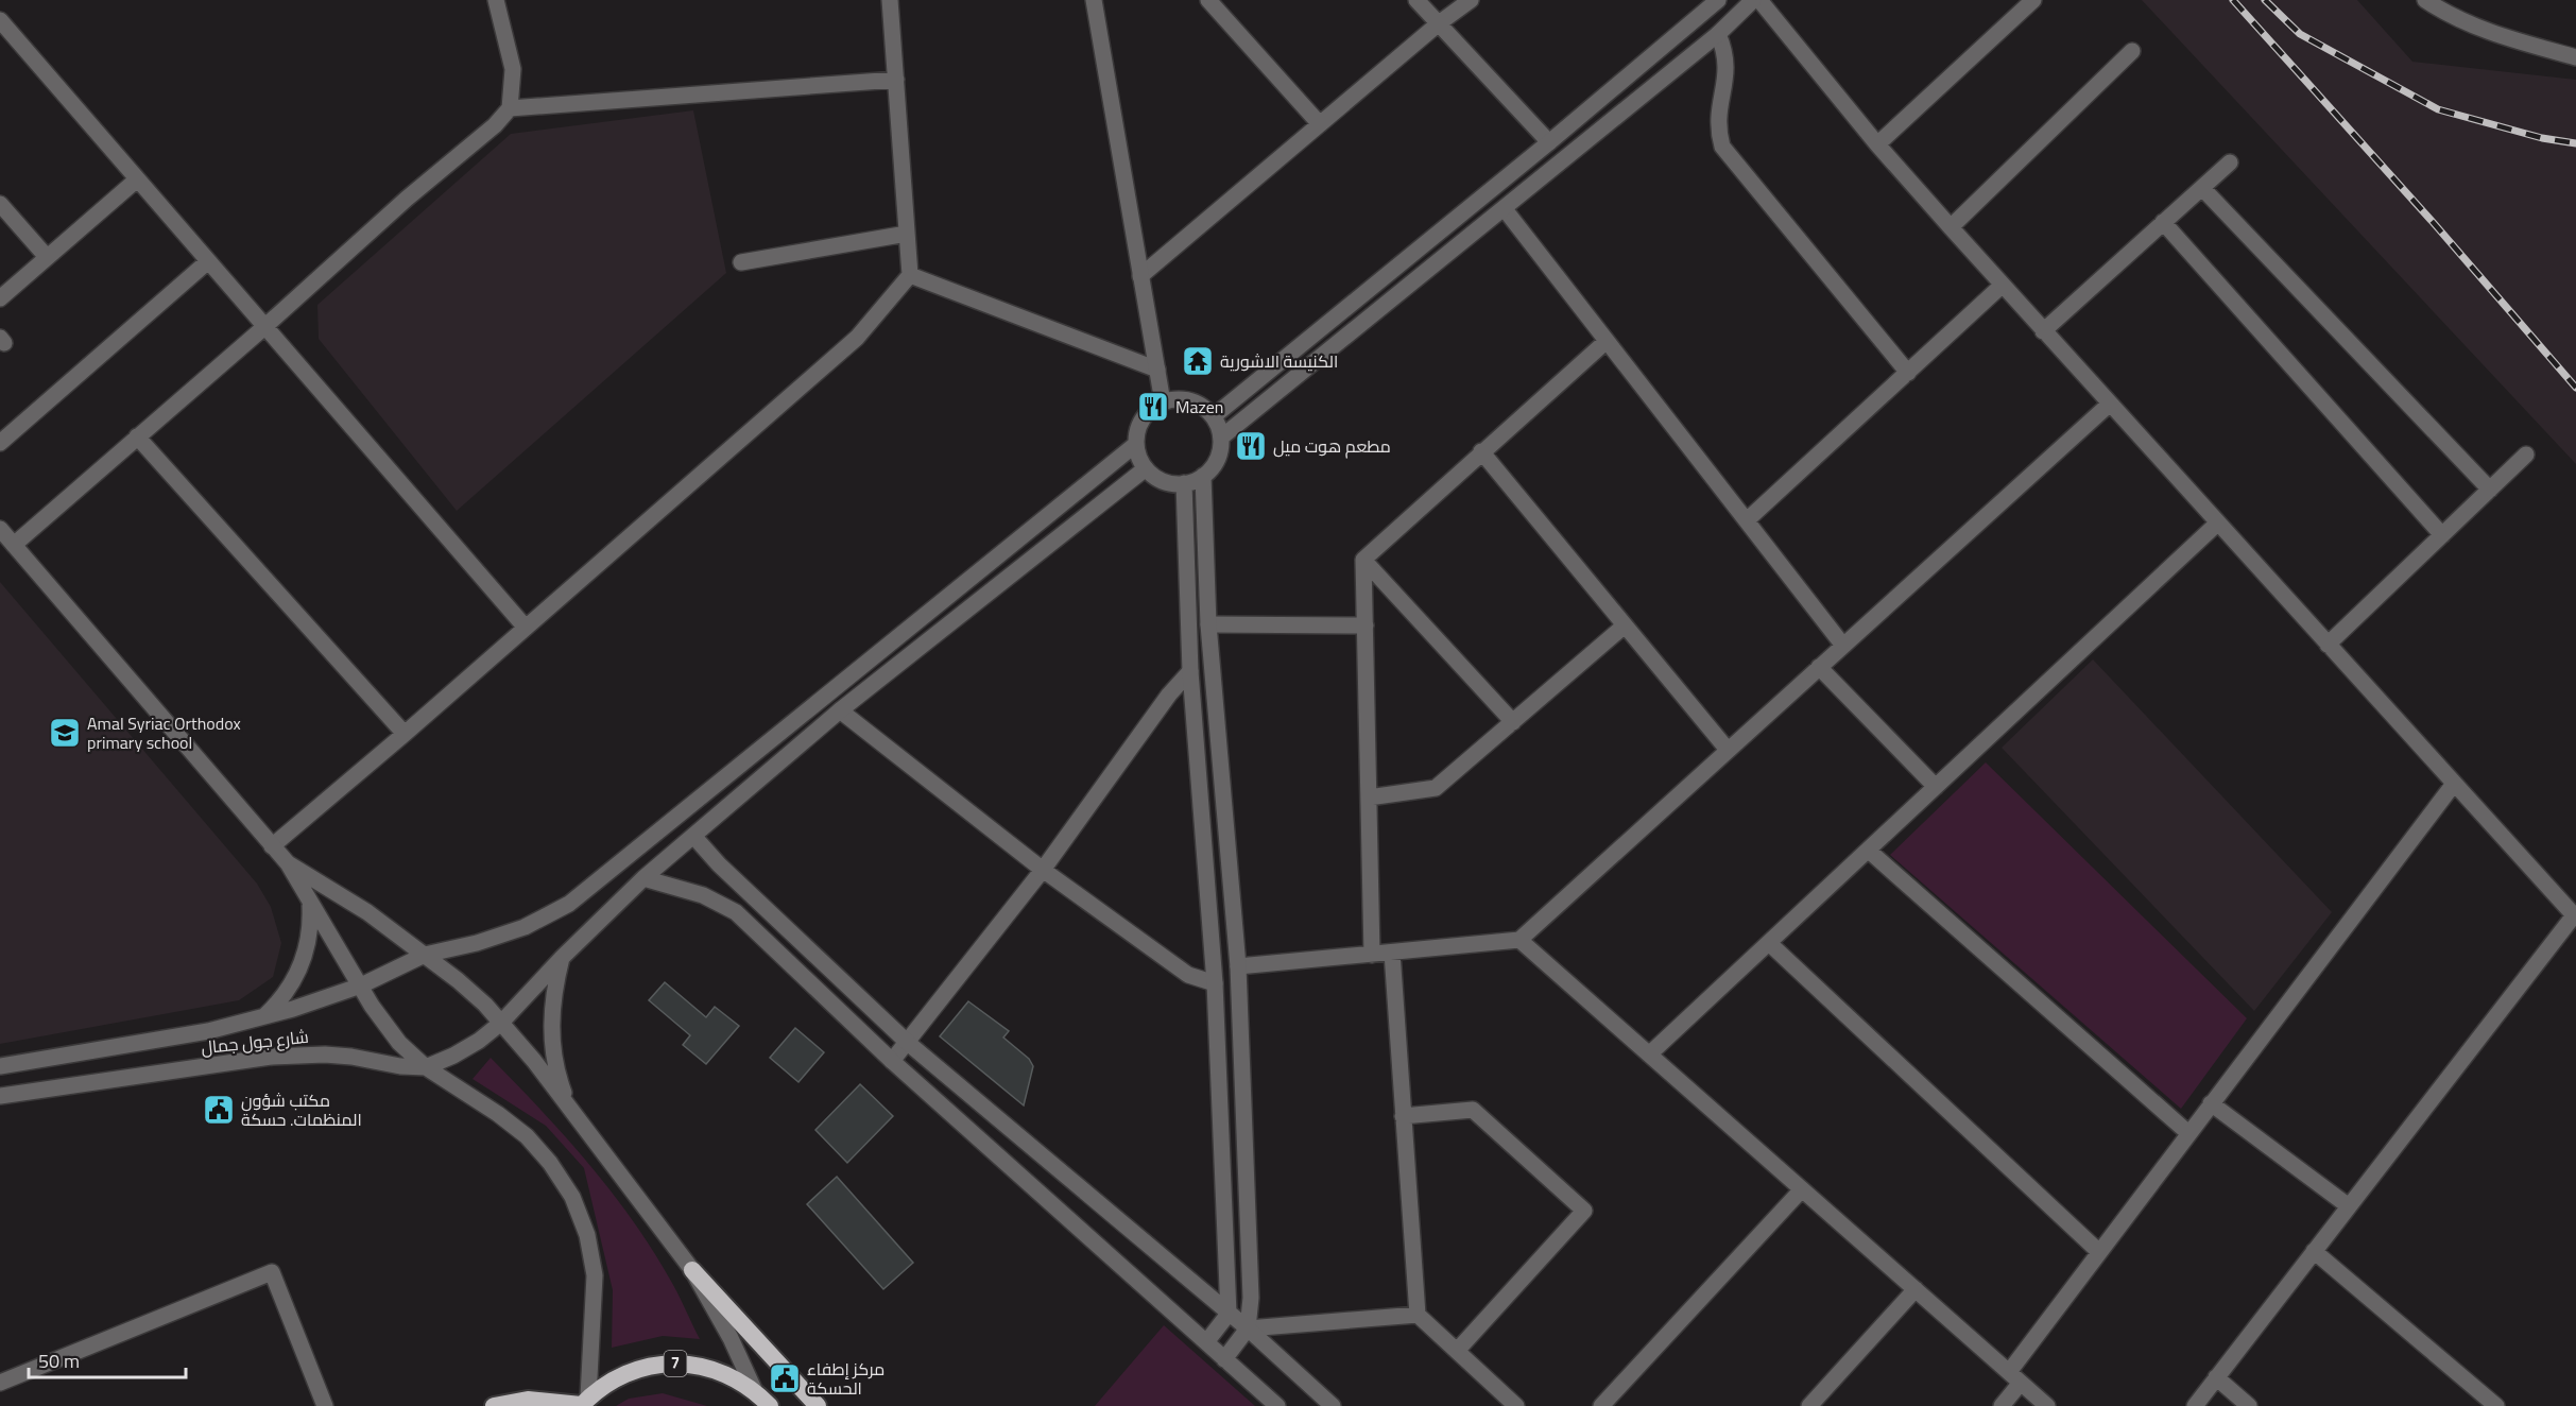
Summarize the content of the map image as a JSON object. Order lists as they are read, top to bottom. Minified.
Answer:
{"streets":{"highway":["7"],"street":["شارع جول جمال"]},"places":{"temple":["الكنيسة الاشورية"],"restaurant":["Mazen","مطعم هوت ميل"],"school or university":["Amal Syriac Orthodox primary school"],"public building":["مكتب شؤون المنظمات. حسكة","مركز إطفاء الحسكة"]},"scale_bar":"50 m"}
